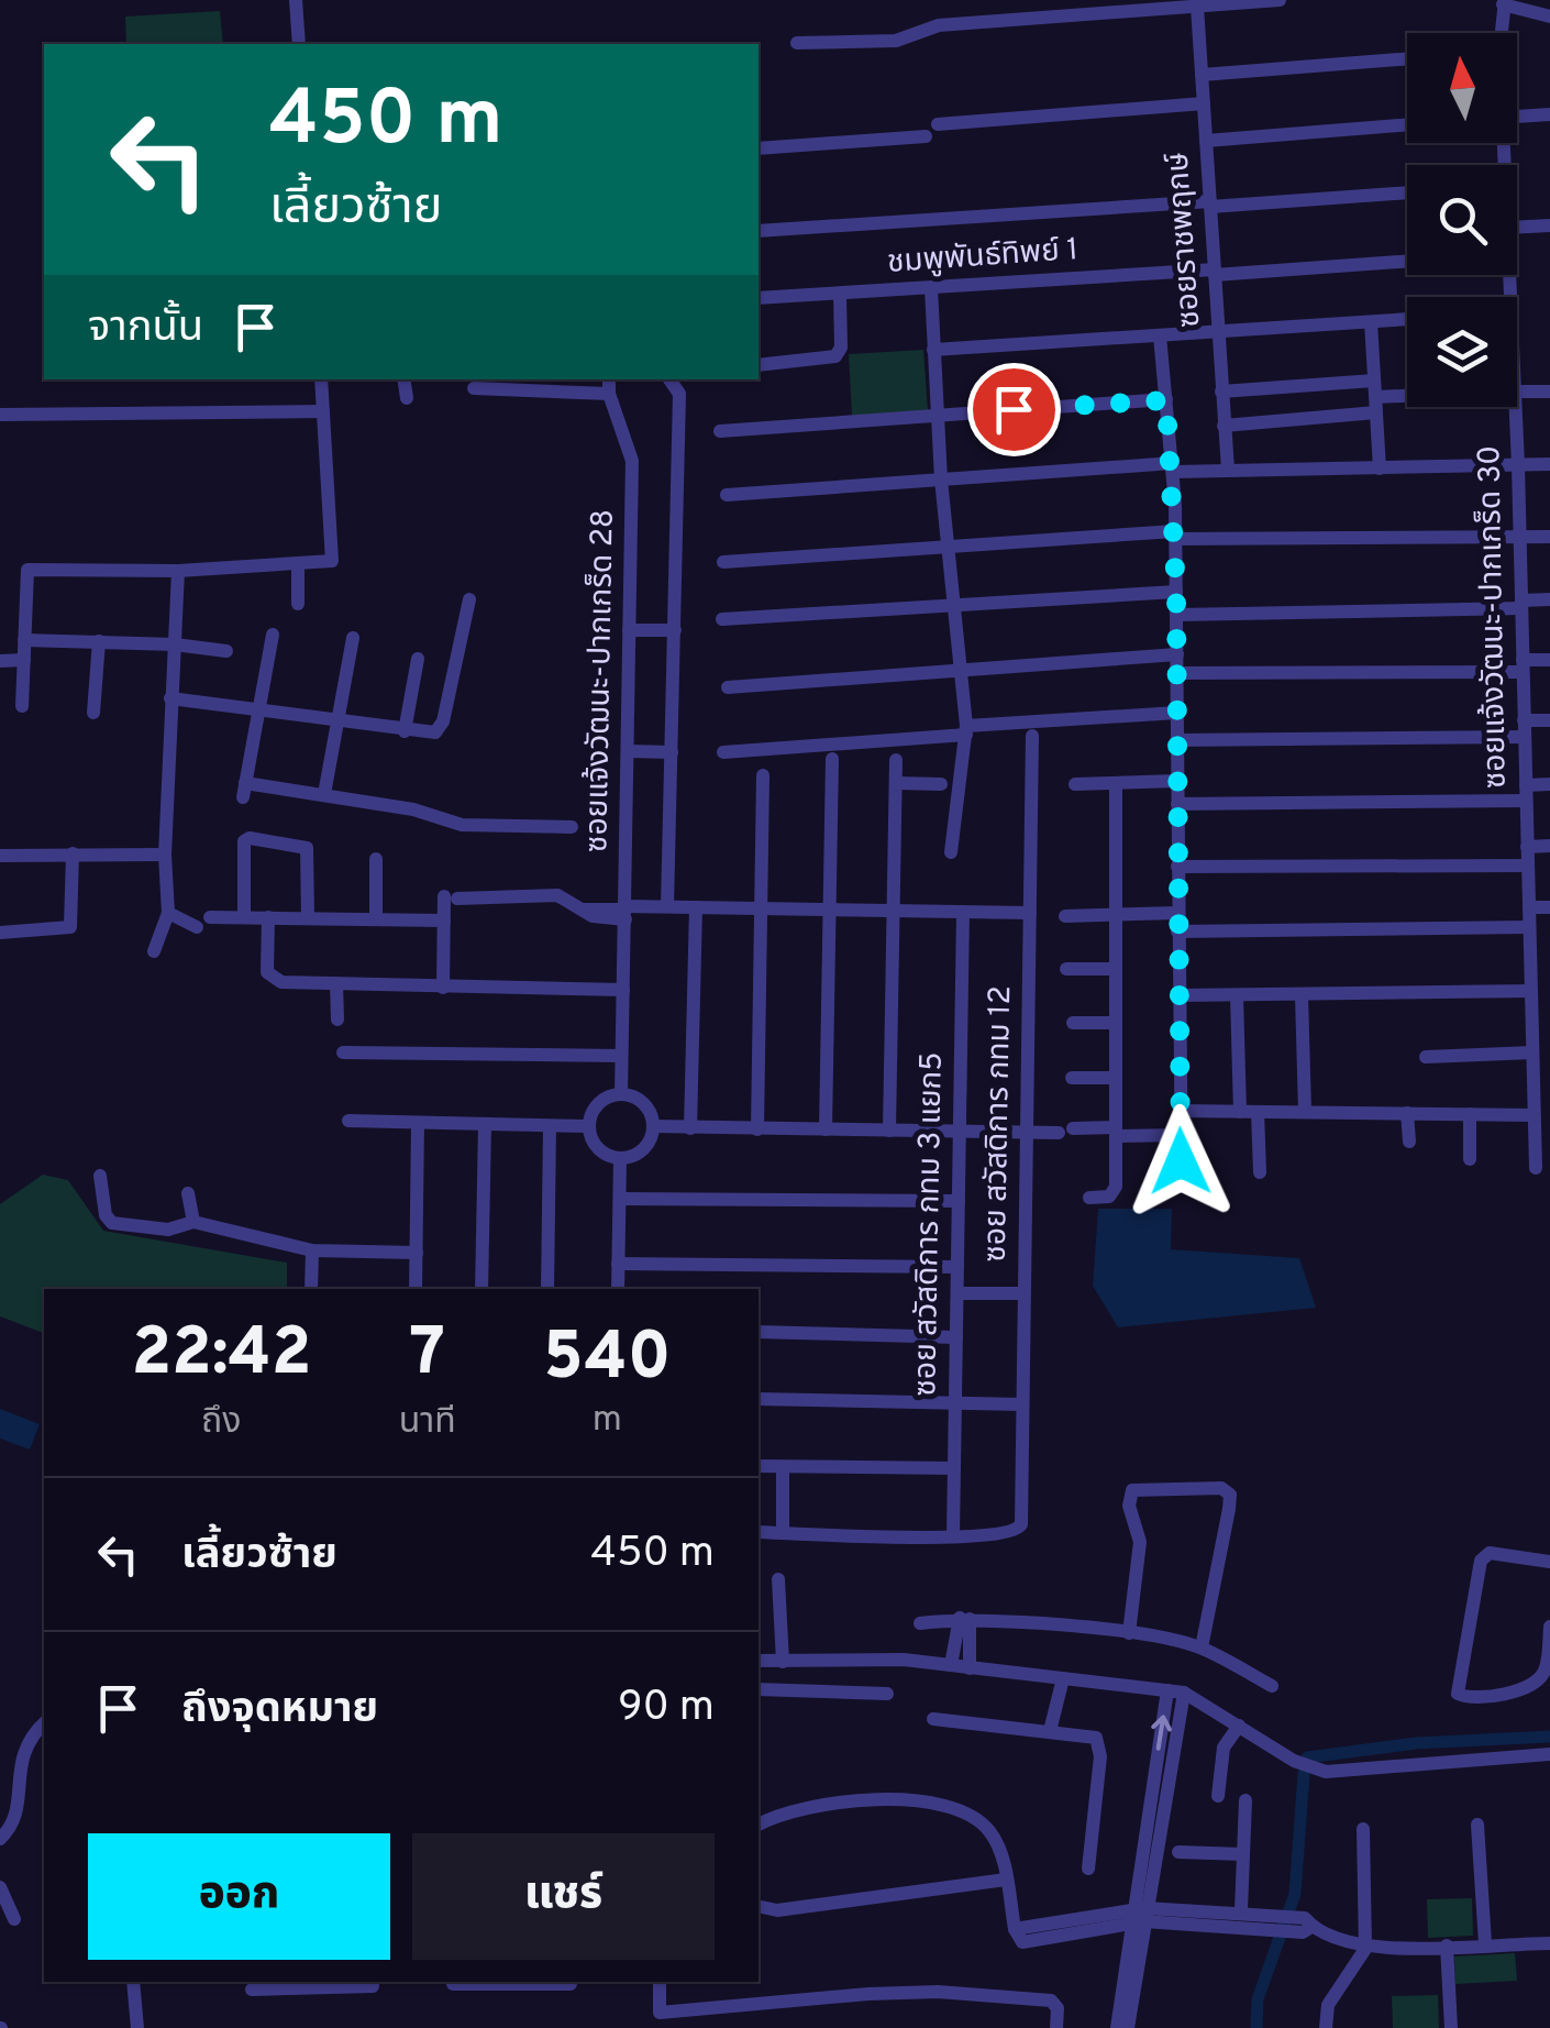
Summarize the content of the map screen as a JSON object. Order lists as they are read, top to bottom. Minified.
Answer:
{"streets":{"street":["ซอยราชพฤกษ์","ชมพูพันธ์ทิพย์ 1","ซอยแจ้งวัฒนะ-ปากเกร็ด 30","ซอยแจ้งวัฒนะ-ปากเกร็ด 28","ซอย สวัสดิการ กทม 12","ซอย สวัสดิการ กทม 3 แยก5"]},"crossings":[["ซอยราชพฤกษ์","ชมพูพันธ์ทิพย์ 1"],["ซอย สวัสดิการ กทม 12","ซอย สวัสดิการ กทม 3 แยก5"]],"north":"top","page":{"turn":["450 m","เลี้ยวซ้าย"],"then":"จากนั้น","eta":["22:42","ถึง","7","นาที","540","m"],"list":[{"name":"เลี้ยวซ้าย","value":"450 m"},{"name":"ถึงจุดหมาย","value":"90 m"}],"buttons":["ออก","แชร์"]}}
